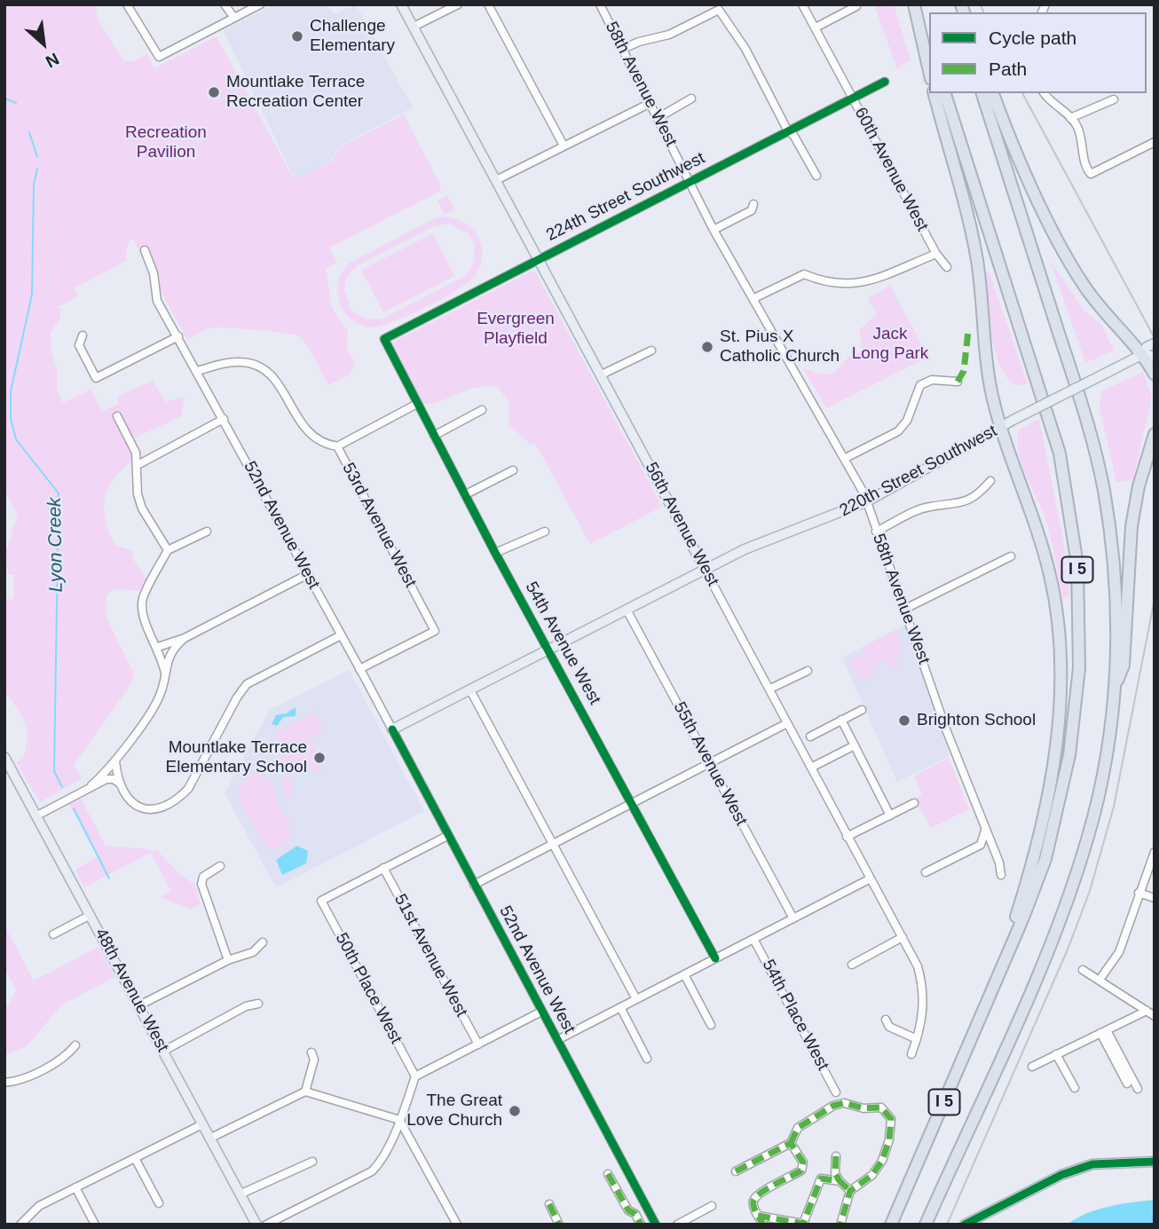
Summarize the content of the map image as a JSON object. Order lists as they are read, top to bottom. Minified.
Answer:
{"streets":{"highway":["I 5"],"main road":["220th Street Southwest","56th Avenue West","48th Avenue West"],"street":["58th Avenue West","60th Avenue West","224th Street Southwest","52nd Avenue West","53rd Avenue West","54th Avenue West","55th Avenue West","51st Avenue West","50th Place West","54th Place West"]},"crossings":[["58th Avenue West","224th Street Southwest"],["58th Avenue West","220th Street Southwest"],["60th Avenue West","224th Street Southwest"],["224th Street Southwest","56th Avenue West"],["224th Street Southwest","54th Avenue West"],["220th Street Southwest","56th Avenue West"],["220th Street Southwest","52nd Avenue West"],["220th Street Southwest","54th Avenue West"],["220th Street Southwest","55th Avenue West"],["52nd Avenue West","53rd Avenue West"],["51st Avenue West","50th Place West"]],"water":["Lyon Creek"],"parks":["Recreation Pavilion","Evergreen Playfield","Jack Long Park"],"places":["Challenge Elementary","Mountlake Terrace Recreation Center","St. Pius X Catholic Church","Brighton School","Mountlake Terrace Elementary School","The Great Love Church"],"legend":["Cycle path","Path"],"north":"bottom right"}
